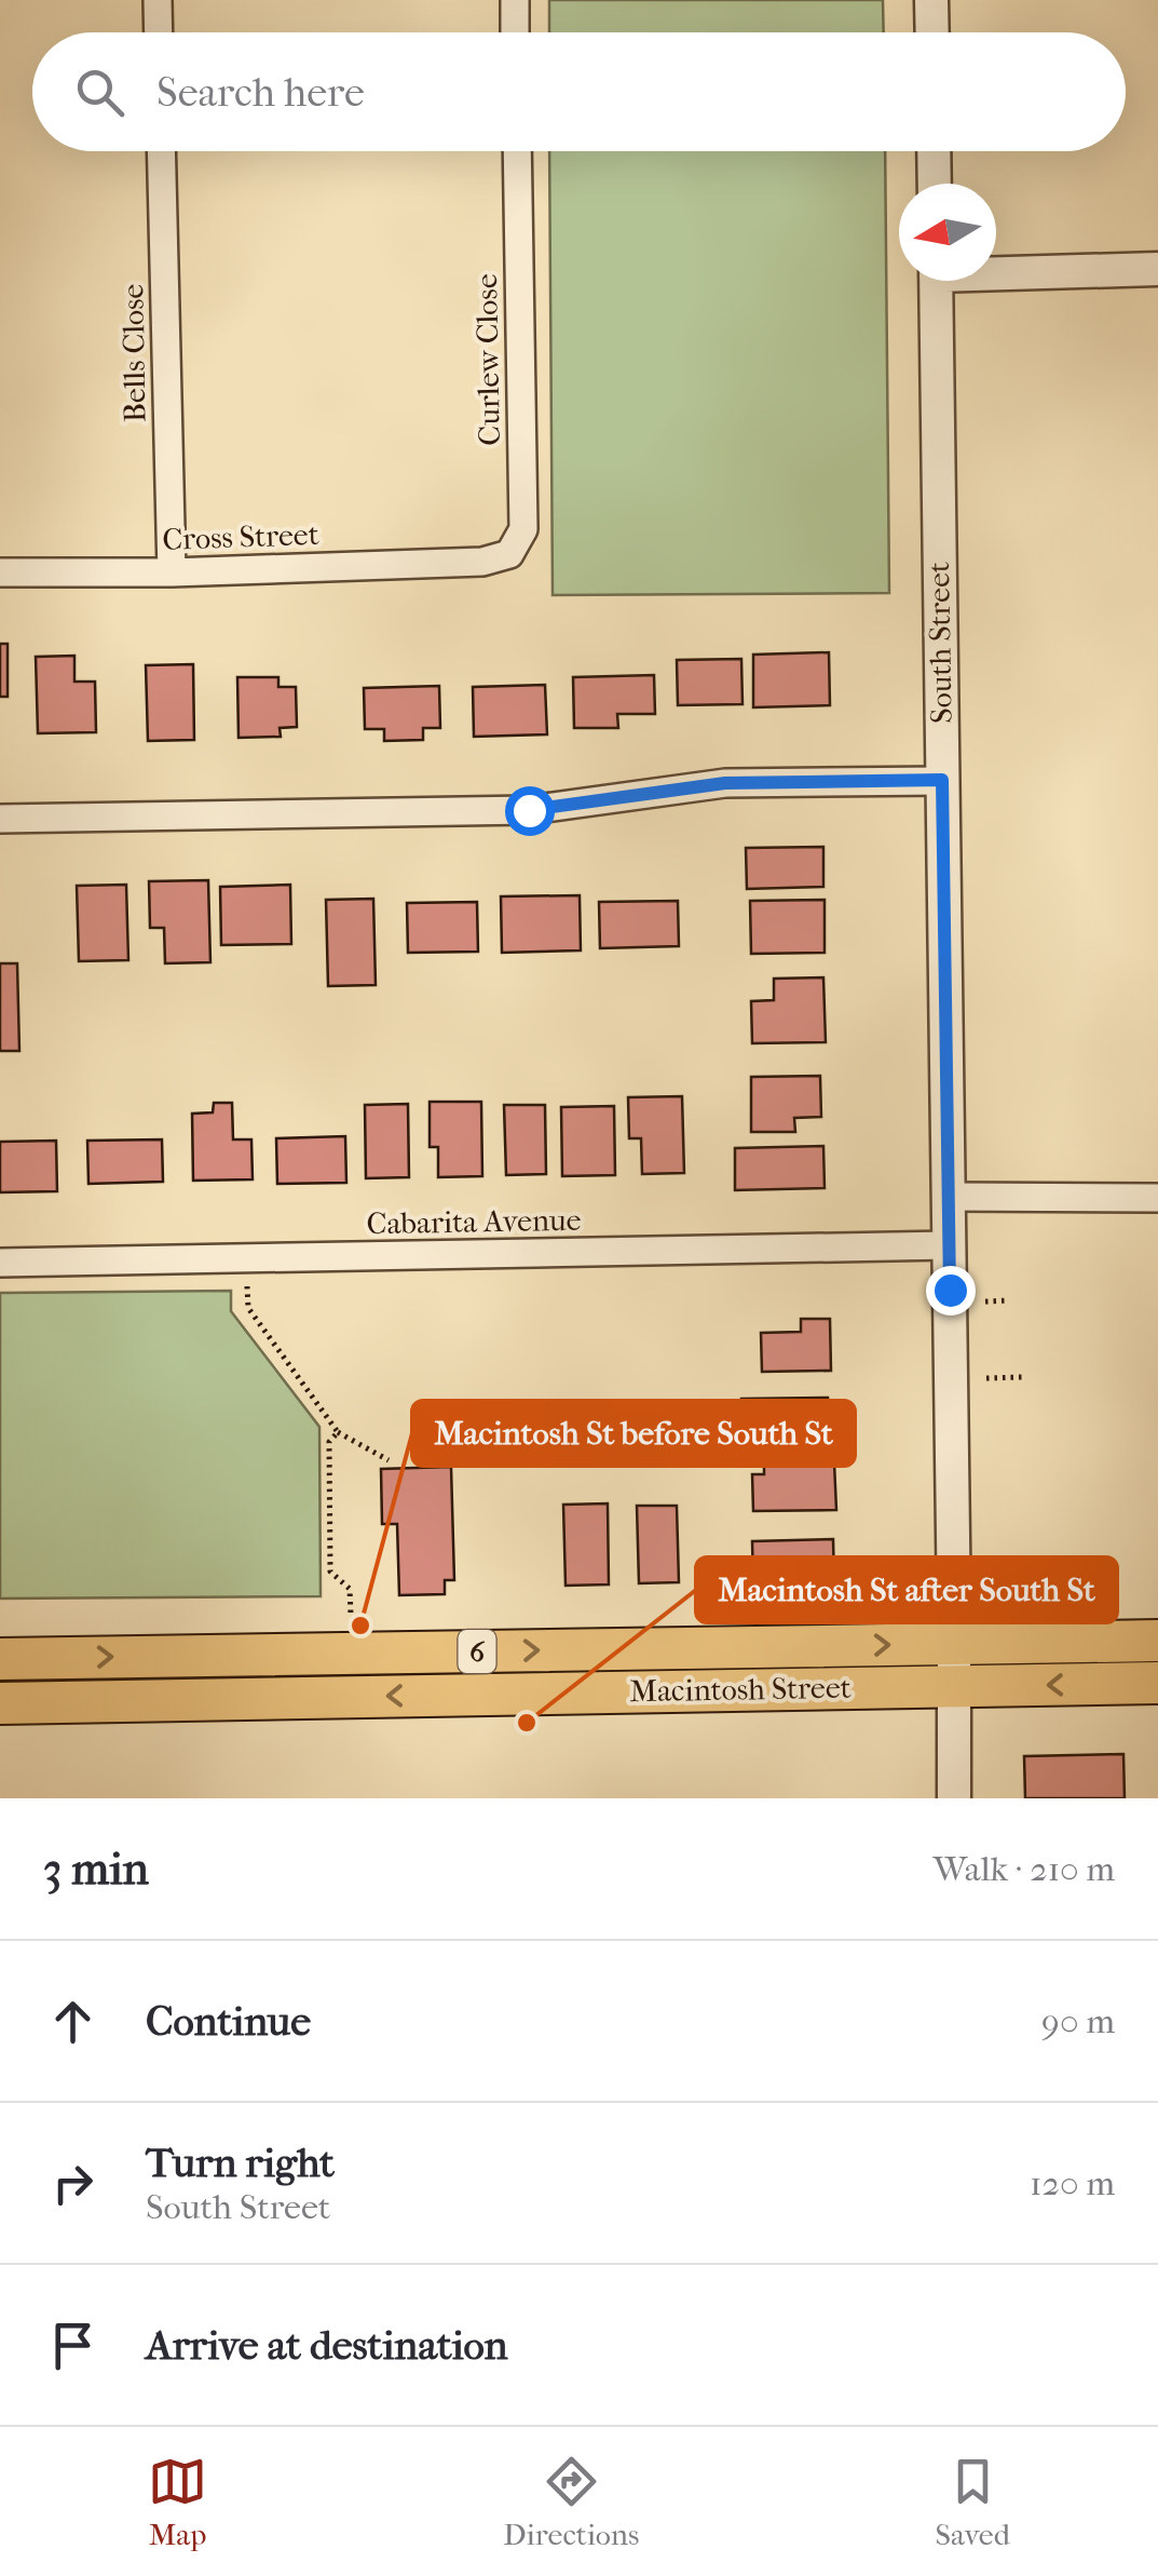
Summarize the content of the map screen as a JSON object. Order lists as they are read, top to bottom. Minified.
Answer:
{"streets":{"main road":["6","Macintosh Street"],"street":["Bells Close","Curlew Close","Cross Street","South Street","Cabarita Avenue"]},"crossings":[["Bells Close","Cross Street"],["Curlew Close","Cross Street"],["South Street","Cabarita Avenue"],["South Street","Macintosh Street"]],"places":["Macintosh St before South St","Macintosh St after South St"],"north":"left","page":{"search":"Search here","heading":["3 min","Walk · 210 m"],"list":[["Continue","90 m"],["Turn right","South Street","120 m"],"Arrive at destination"],"nav":["Map","Directions","Saved"]}}
